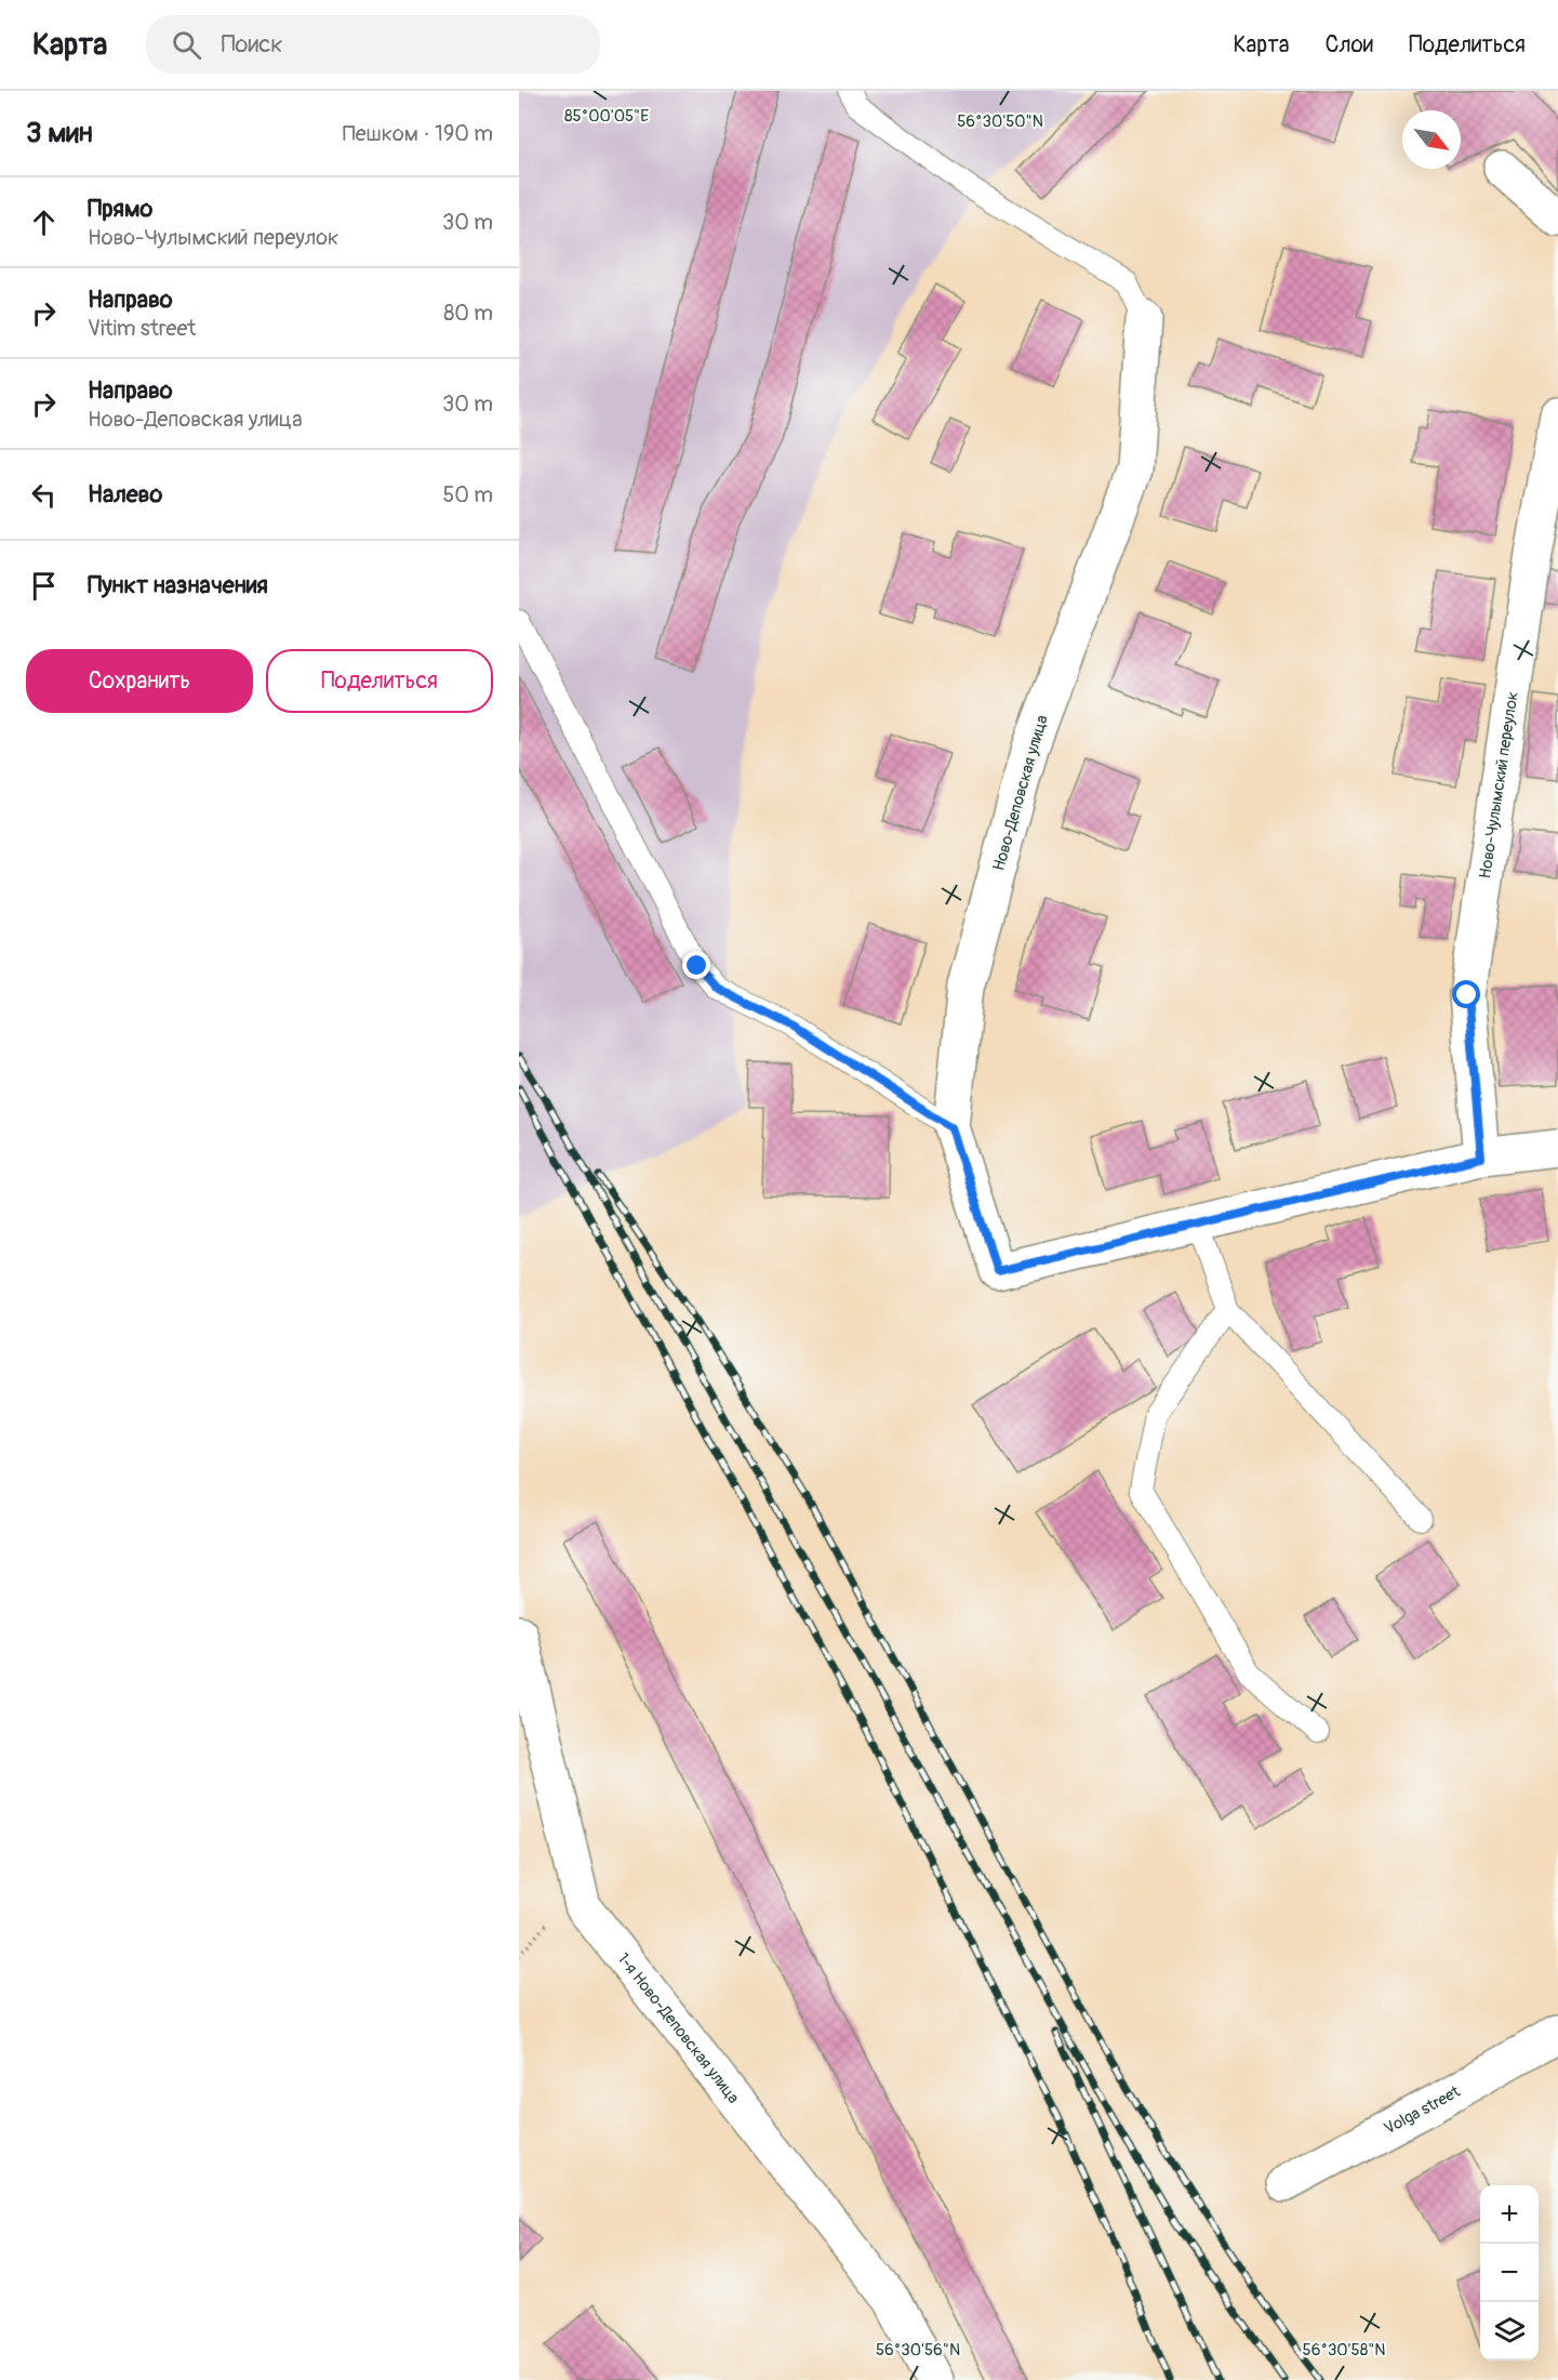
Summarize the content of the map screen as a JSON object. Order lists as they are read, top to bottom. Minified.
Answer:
{"streets":{"street":["Ново-Чулымский переулок","Ново-Деповская улица","1-я Ново-Деповская улица","Volga street"]},"north":"bottom right","page":{"header":"Карта","search":"Поиск","nav":["Карта","Слои","Поделиться"],"heading":["3 мин","Пешком · 190 m"],"list":[["Прямо","Ново-Чулымский переулок","30 m"],["Направо","Vitim street","80 m"],["Направо","Ново-Деповская улица","30 m"],["Налево","50 m"],"Пункт назначения"],"buttons":["Сохранить","Поделиться"],"map_buttons":["+","−"]},"coordinates":["85°00'05\"E","56°30'50\"N","56°30'56\"N","56°30'58\"N"]}
